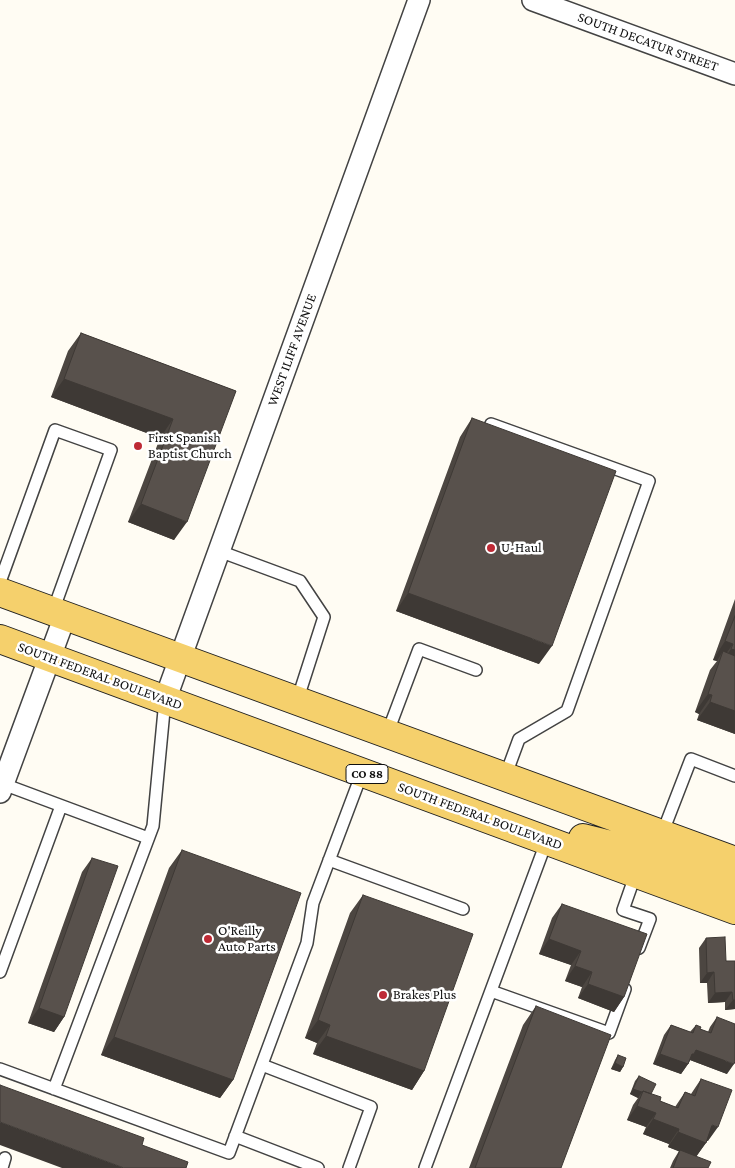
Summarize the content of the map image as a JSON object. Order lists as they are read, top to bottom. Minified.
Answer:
{"streets":{"main road":["SOUTH FEDERAL BOULEVARD","CO 88"],"street":["SOUTH DECATUR STREET","WEST ILIFF AVENUE"]},"crossings":[["WEST ILIFF AVENUE","SOUTH FEDERAL BOULEVARD"]],"places":["First Spanish Baptist Church","U-Haul","O'Reilly Auto Parts","Brakes Plus"]}
